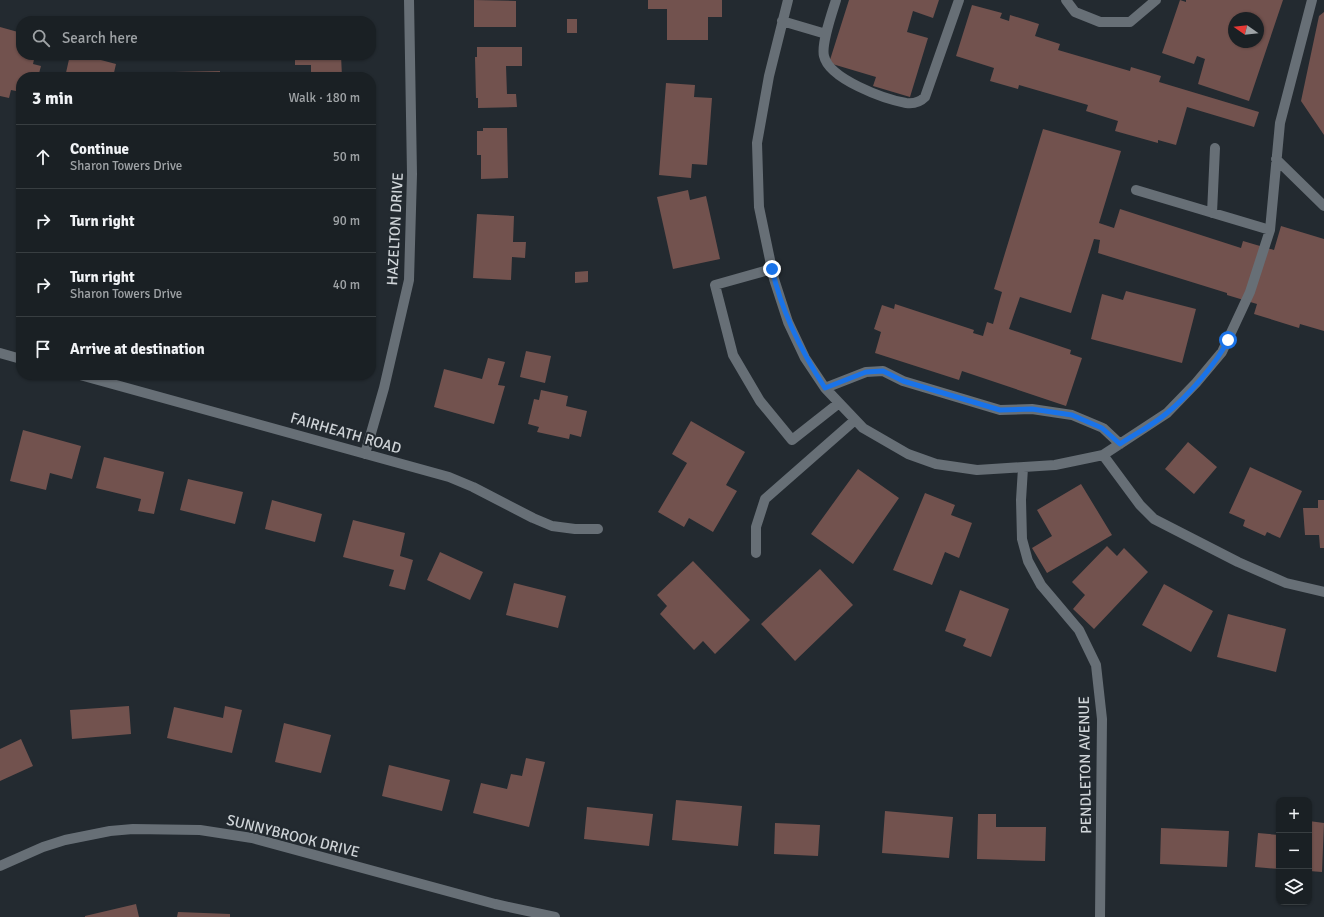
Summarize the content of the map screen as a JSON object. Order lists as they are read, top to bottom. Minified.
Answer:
{"streets":{"street":["HAZELTON DRIVE","FAIRHEATH ROAD","PENDLETON AVENUE","SUNNYBROOK DRIVE"]},"crossings":[["HAZELTON DRIVE","FAIRHEATH ROAD"]],"north":"left","page":{"search":"Search here","heading":["3 min","Walk · 180 m"],"list":[["Continue","Sharon Towers Drive","50 m"],["Turn right","90 m"],["Turn right","Sharon Towers Drive","40 m"],"Arrive at destination"],"map_buttons":["+","−"]}}
